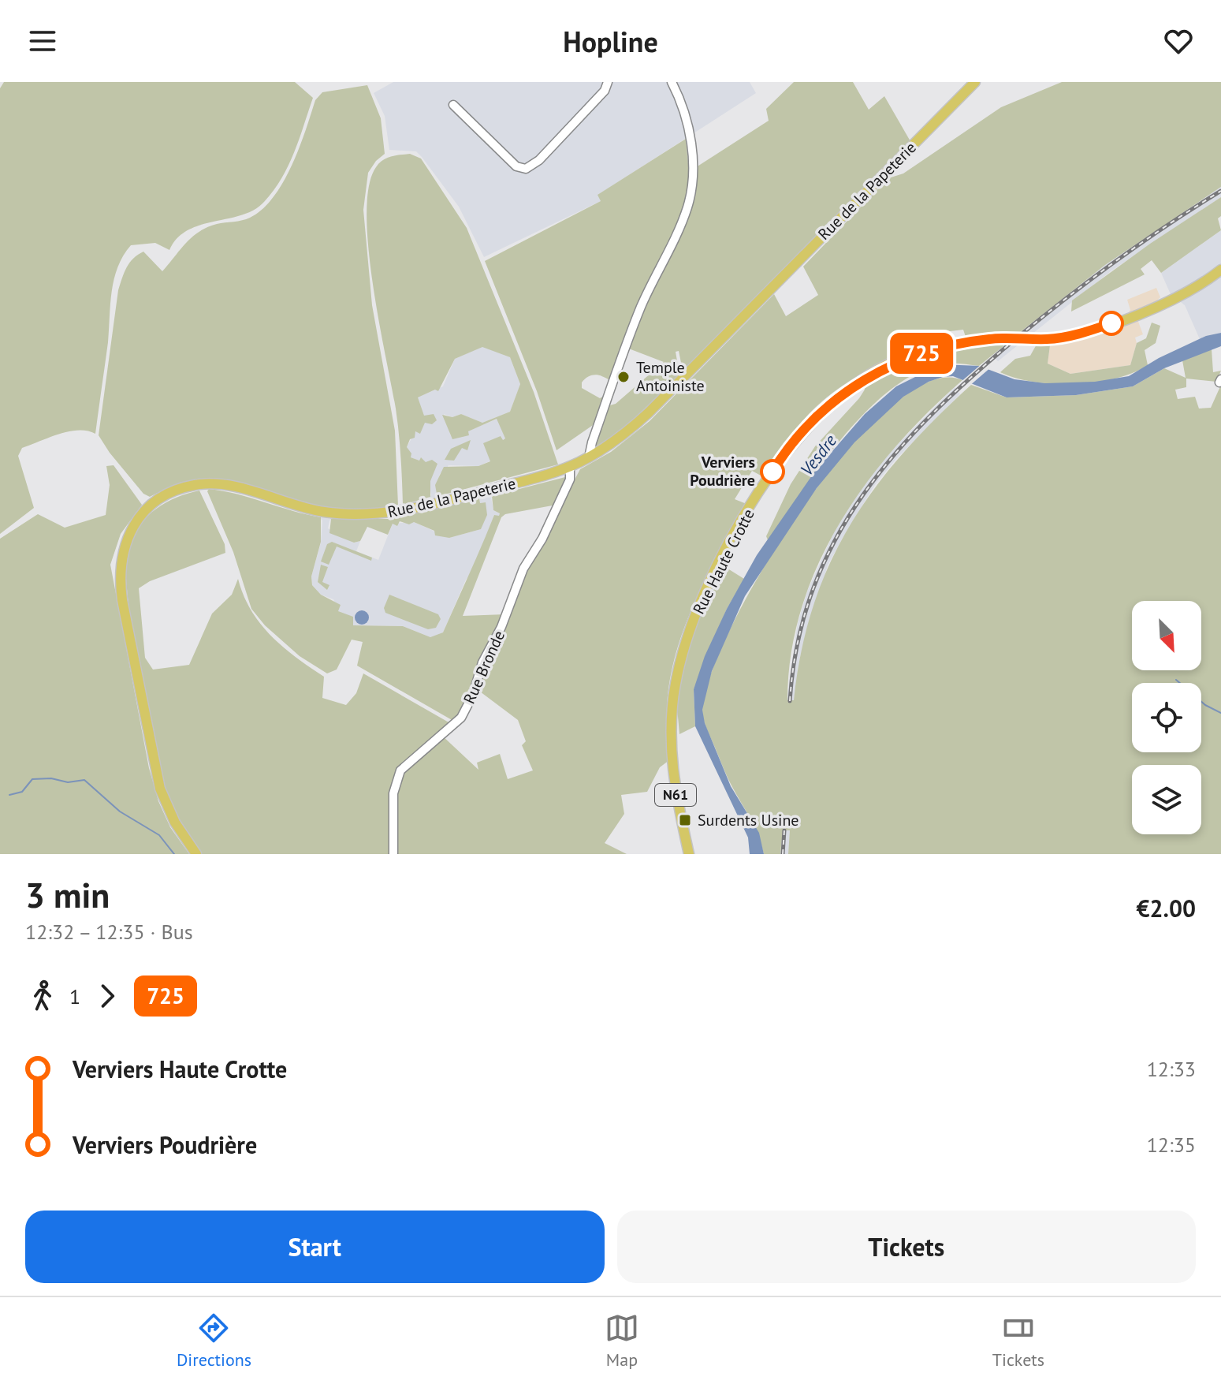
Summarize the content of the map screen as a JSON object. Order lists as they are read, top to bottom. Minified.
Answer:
{"streets":{"main road":["Rue de la Papeterie","Rue Haute Crotte","N61"],"street":["Rue Bronde"]},"crossings":[["Rue de la Papeterie","Rue Bronde"]],"water":["Vesdre"],"places":{"other":["Temple Antoiniste","Verviers Poudrière"],"transit":["Surdents Usine"]},"lines":["bus line 725"],"north":"bottom right","page":{"header":"Hopline","on_map":"725","heading":["3 min","12:32 – 12:35 · Bus","€2.00"],"legs":["1","725"],"list":[{"name":"Verviers Haute Crotte","value":"12:33"},{"name":"Verviers Poudrière","value":"12:35"}],"buttons":["Start","Tickets"],"tabs":["Directions","Map","Tickets"]}}
